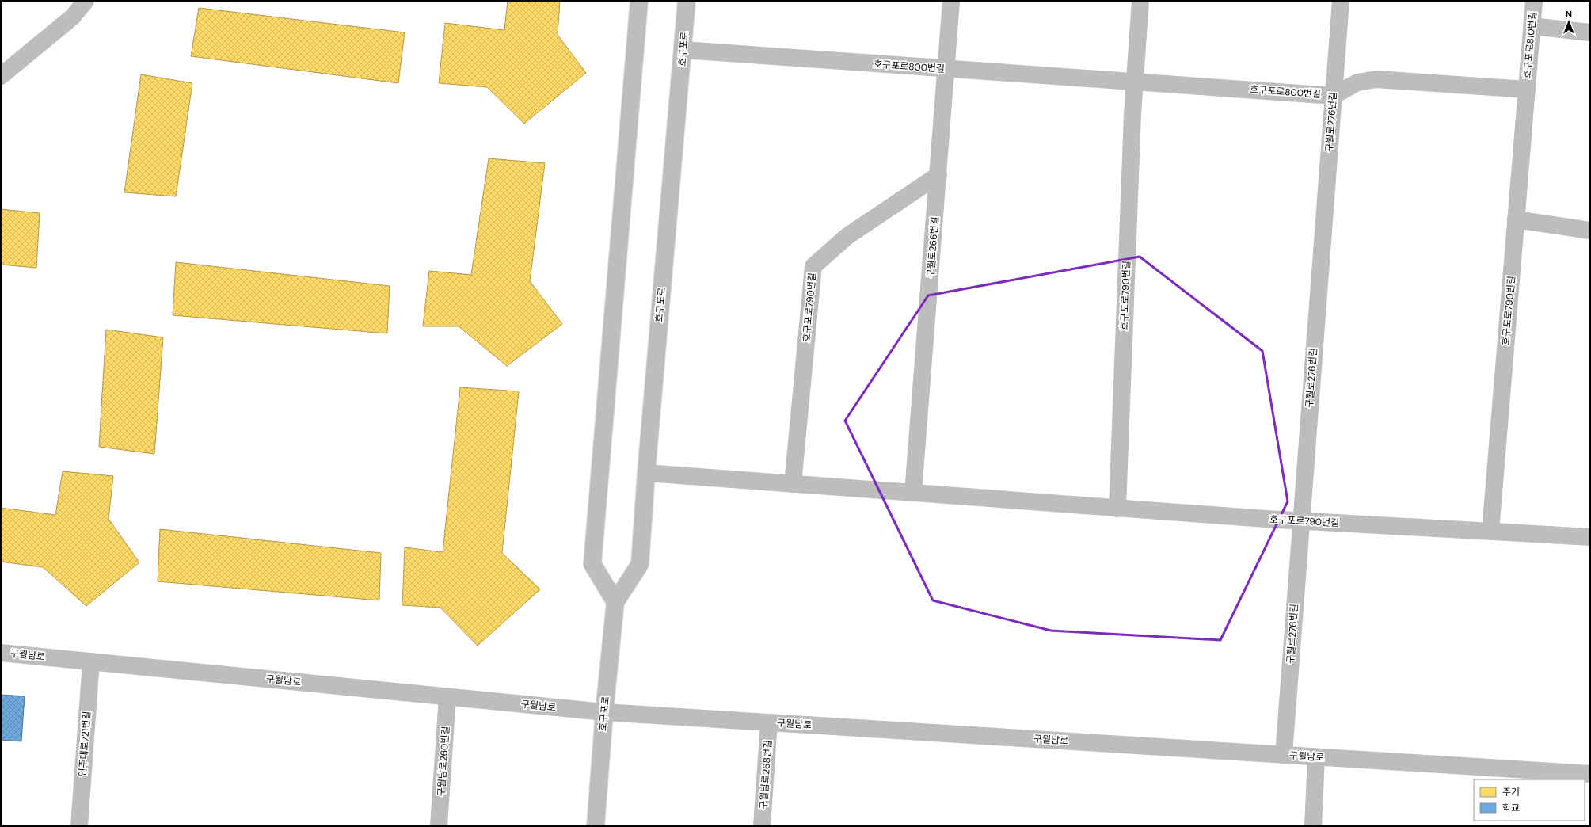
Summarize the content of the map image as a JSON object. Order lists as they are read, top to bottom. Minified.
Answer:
{"streets":{"street":["호구포로810번길","호구포로","호구포로800번길","구월로276번길","구월로266번길","호구포로790번길","구월남로","인주대로721번길","구월남로260번길","구월남로268번길"]},"crossings":[["호구포로810번길","호구포로800번길"],["호구포로810번길","호구포로790번길"],["호구포로","호구포로800번길"],["호구포로","호구포로790번길"],["호구포로","구월남로"],["호구포로800번길","구월로276번길"],["호구포로800번길","구월로266번길"],["호구포로800번길","호구포로790번길"],["구월로276번길","호구포로790번길"],["구월로276번길","구월남로"],["구월로266번길","호구포로790번길"],["구월남로","인주대로721번길"],["구월남로","구월남로260번길"],["구월남로","구월남로268번길"]],"legend":["주거","학교"],"north":"top"}
